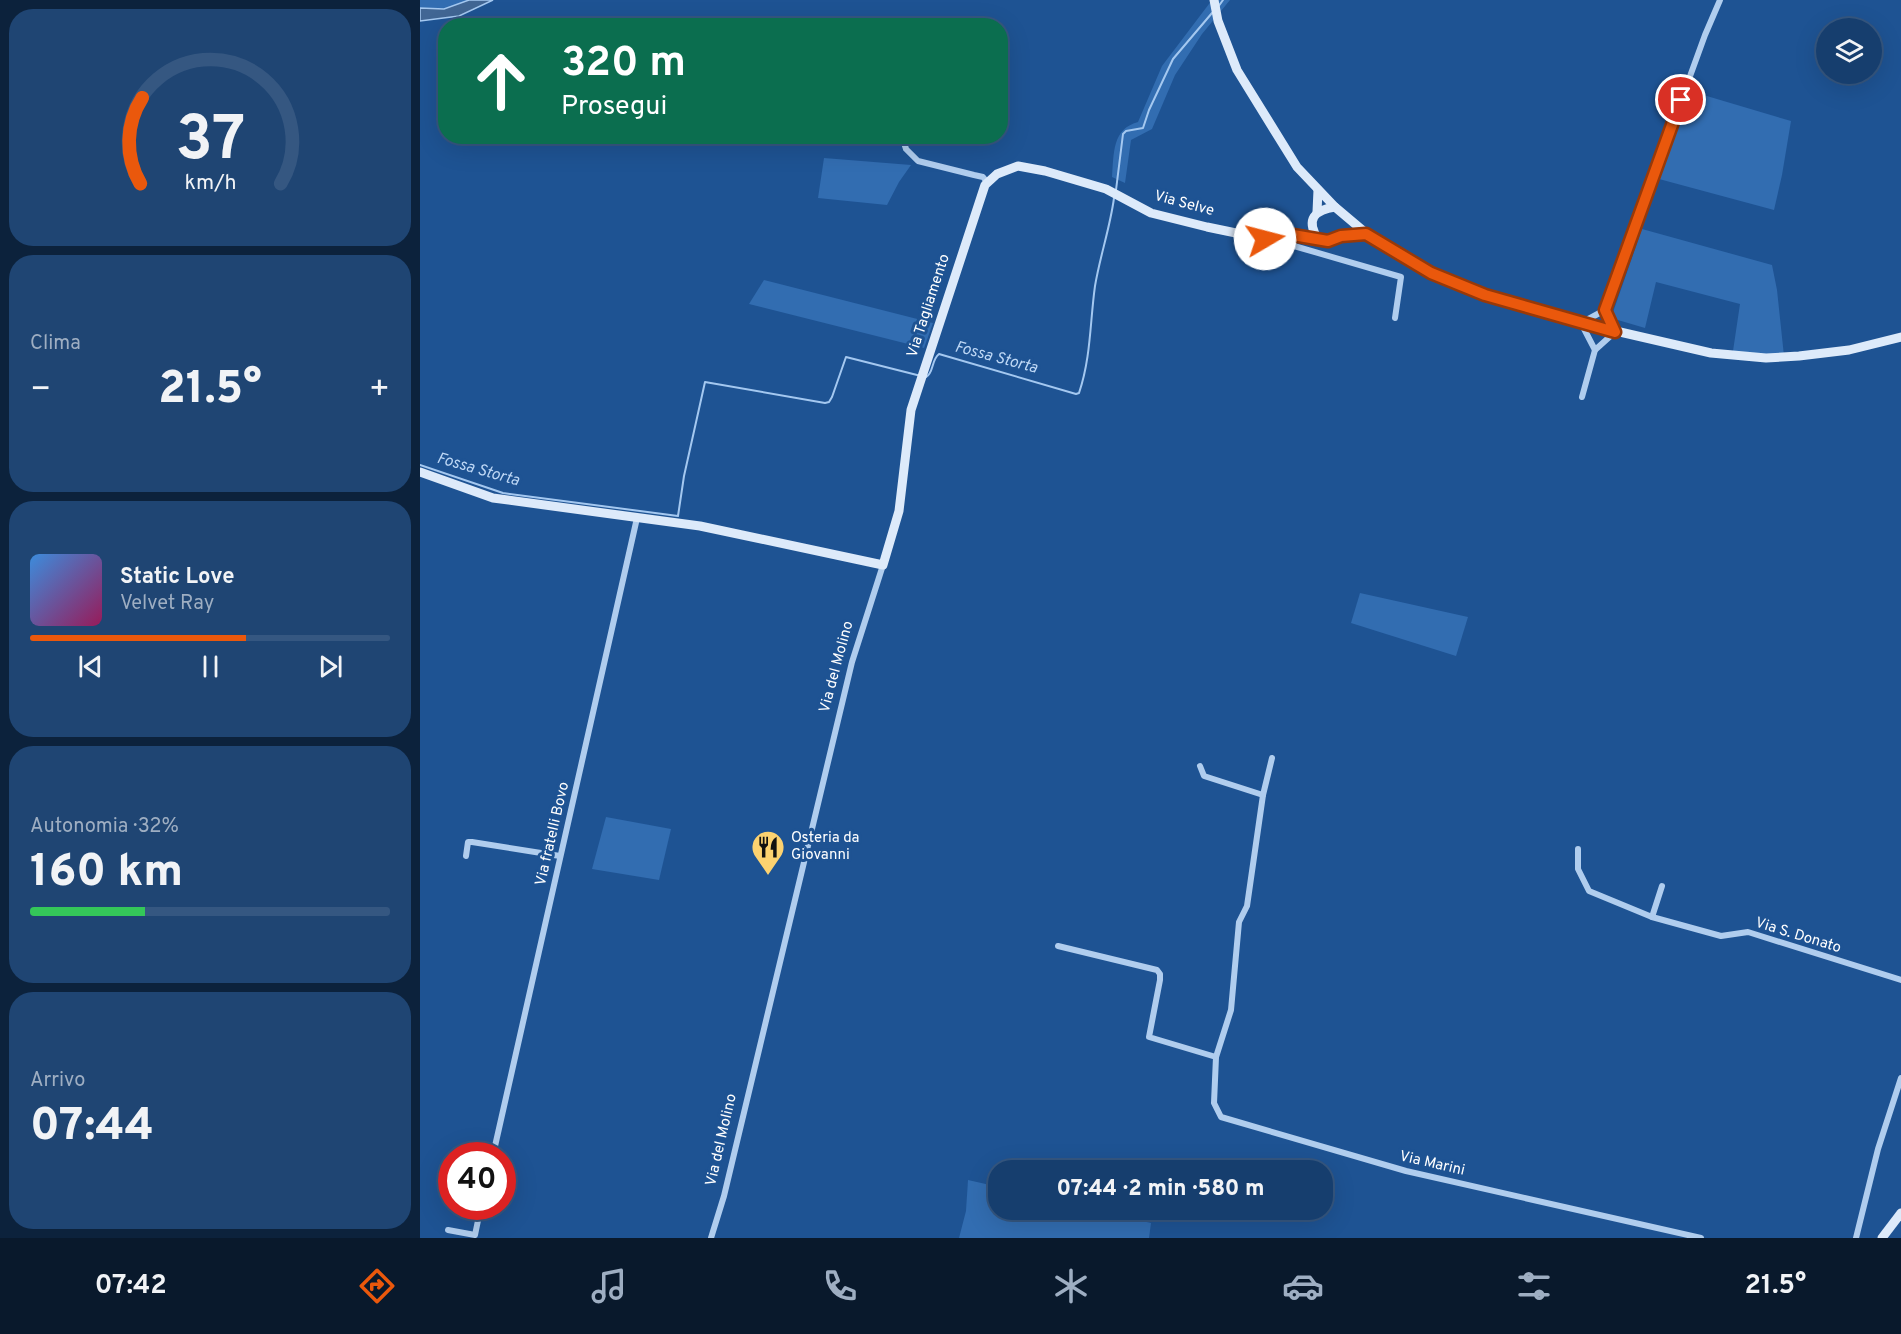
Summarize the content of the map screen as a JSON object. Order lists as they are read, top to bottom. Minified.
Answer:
{"streets":{"street":["Via Selve","Via Tagliamento","Via del Molino","Via fratelli Bovo","Via S. Donato","Via Marini"]},"crossings":[["Via Selve","Via Tagliamento"],["Via Tagliamento","Via del Molino"]],"water":["Fossa Storta"],"places":{"restaurant":["Osteria da Giovanni"]},"page":{"turn":["320 m","Prosegui"],"tile":["Clima",["Autonomia · 32%","160 km"],["Arrivo","07:44"]],"heat":["−","21.5°","+"],"song":["Static Love","Velvet Ray"],"limit":"40","trip":"07:44 · 2 min · 580 m","tabs":["07:42","21.5°"],"gauge":["37","km/h"]}}
